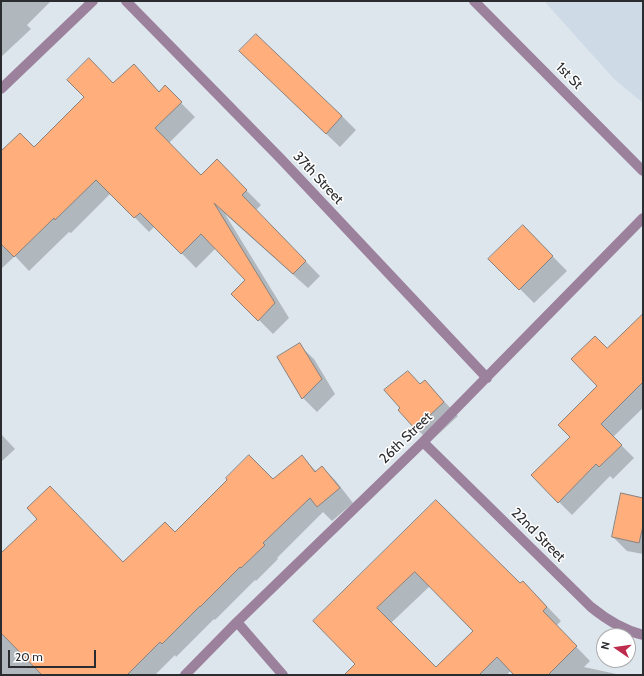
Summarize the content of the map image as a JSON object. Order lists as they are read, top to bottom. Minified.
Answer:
{"streets":{"street":["1st St","37th Street","26th Street","22nd Street"]},"crossings":[["37th Street","26th Street"],["26th Street","22nd Street"]],"scale_bar":"20 m","north":"left"}
